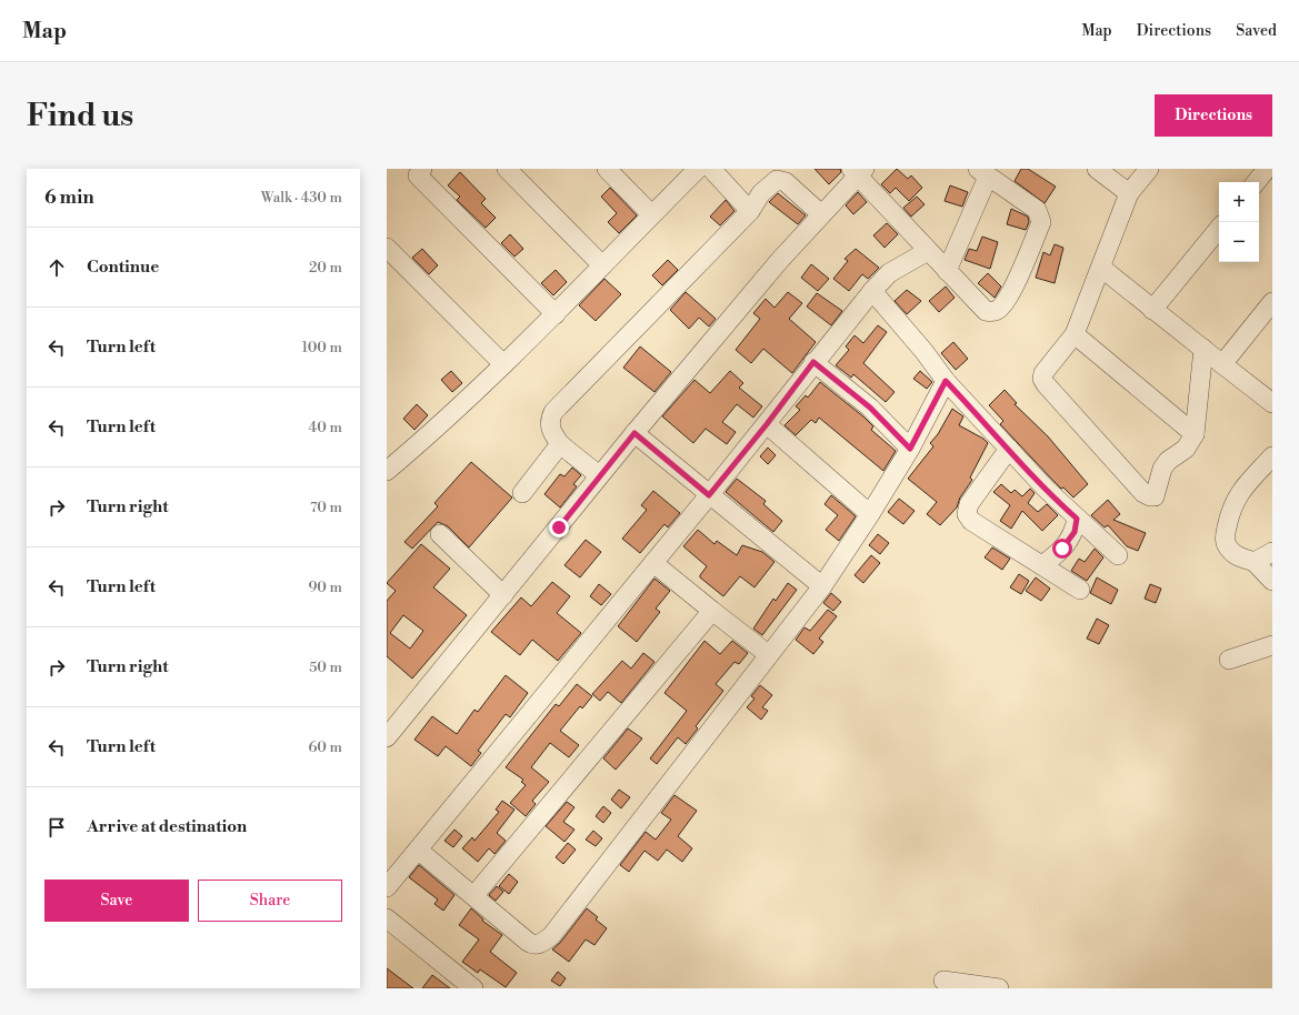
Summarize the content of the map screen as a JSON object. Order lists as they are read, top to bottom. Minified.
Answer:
{"page":{"header":"Map","nav":["Map","Directions","Saved"],"buttons":["Directions",["Save","Share"]],"title":"Find us","heading":["6 min","Walk · 430 m"],"map_buttons":["+","−"],"list":[["Continue","20 m"],["Turn left","100 m"],["Turn left","40 m"],["Turn right","70 m"],["Turn left","90 m"],["Turn right","50 m"],["Turn left","60 m"],"Arrive at destination"]}}
